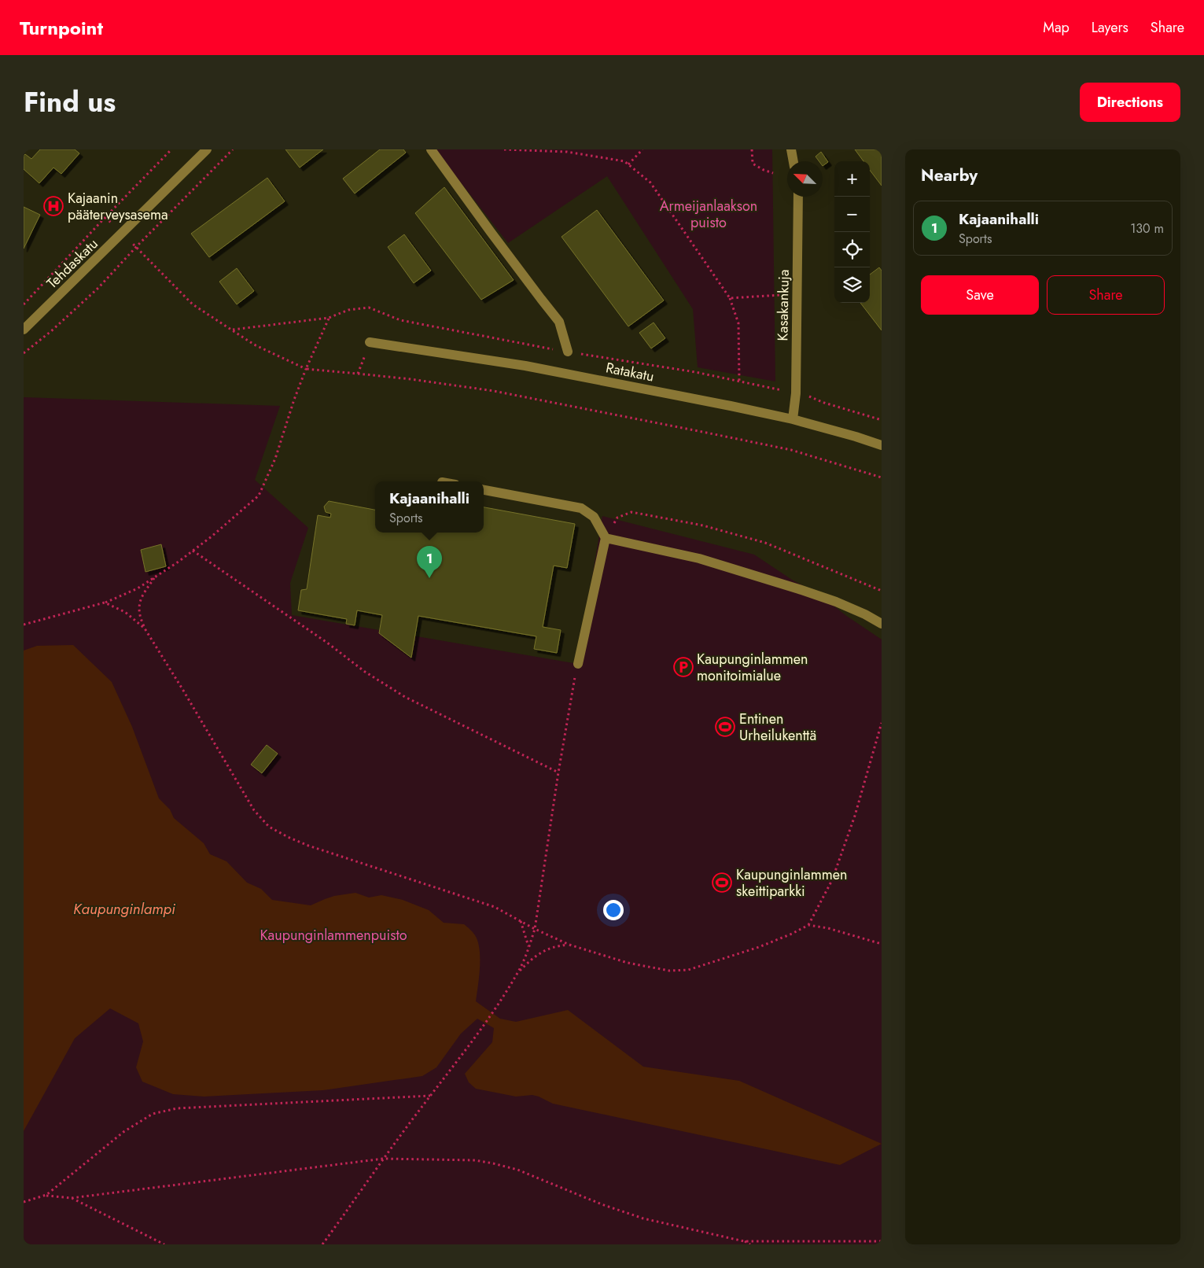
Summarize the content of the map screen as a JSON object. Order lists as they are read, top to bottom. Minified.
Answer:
{"streets":{"street":["Tehdaskatu","Kasakankuja","Ratakatu"]},"crossings":[["Kasakankuja","Ratakatu"]],"water":["Kaupunginlampi"],"parks":["Armeijanlaakson puisto","Kaupunginlammenpuisto"],"places":{"hospital":["Kajaanin pääterveysasema"],"parking":["Kaupunginlammen monitoimialue"],"sports":["Entinen Urheilukenttä","Kaupunginlammen skeittiparkki"]},"north":"top left","page":{"header":"Turnpoint","nav":["Map","Layers","Share"],"title":"Find us","buttons":["Directions",["Save","Share"]],"heading":"Nearby","map_buttons":["+","−"],"list":[{"mark":"1","name":"Kajaanihalli","note":"Sports","value":"130 m"}],"popup":["Kajaanihalli","Sports"],"pins":"1"}}
